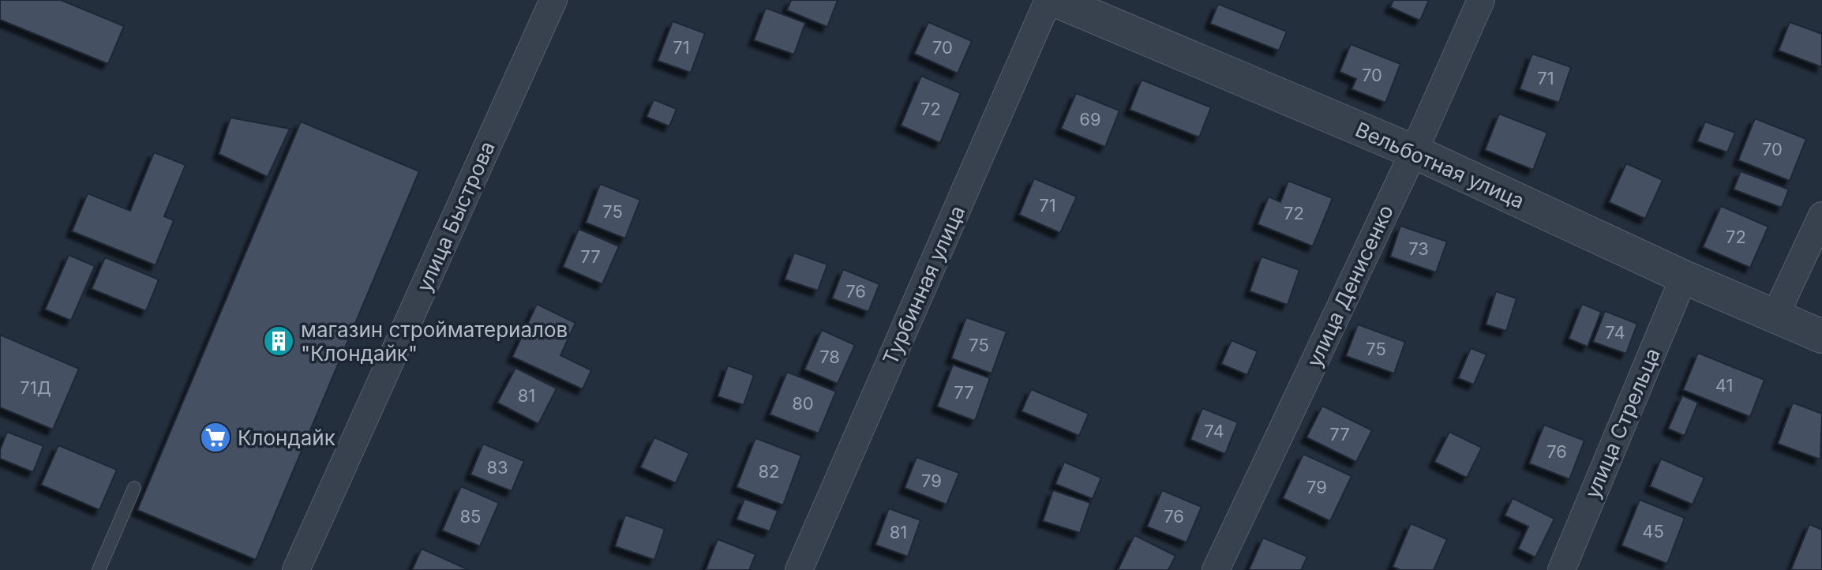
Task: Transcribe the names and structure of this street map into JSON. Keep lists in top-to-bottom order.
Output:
{
  "streets": {
    "street": [
      "Вельботная улица",
      "улица Быстрова",
      "Турбинная улица",
      "улица Денисенко",
      "улица Стрельца"
    ]
  },
  "crossings": [
    ["Вельботная улица", "улица Денисенко"],
    ["Вельботная улица", "улица Стрельца"]
  ],
  "places": {
    "building": ["магазин стройматериалов \"Клондайк\""],
    "supermarket": ["Клондайк"]
  },
  "house_numbers": [
    "71",
    "70",
    "70",
    "71",
    "72",
    "69",
    "70",
    "71",
    "75",
    "72",
    "72",
    "73",
    "77",
    "76",
    "74",
    "75",
    "75",
    "78",
    "41",
    "71Д",
    "77",
    "81",
    "80",
    "74",
    "77",
    "76",
    "83",
    "82",
    "79",
    "79",
    "85",
    "76",
    "45",
    "81"
  ]
}
